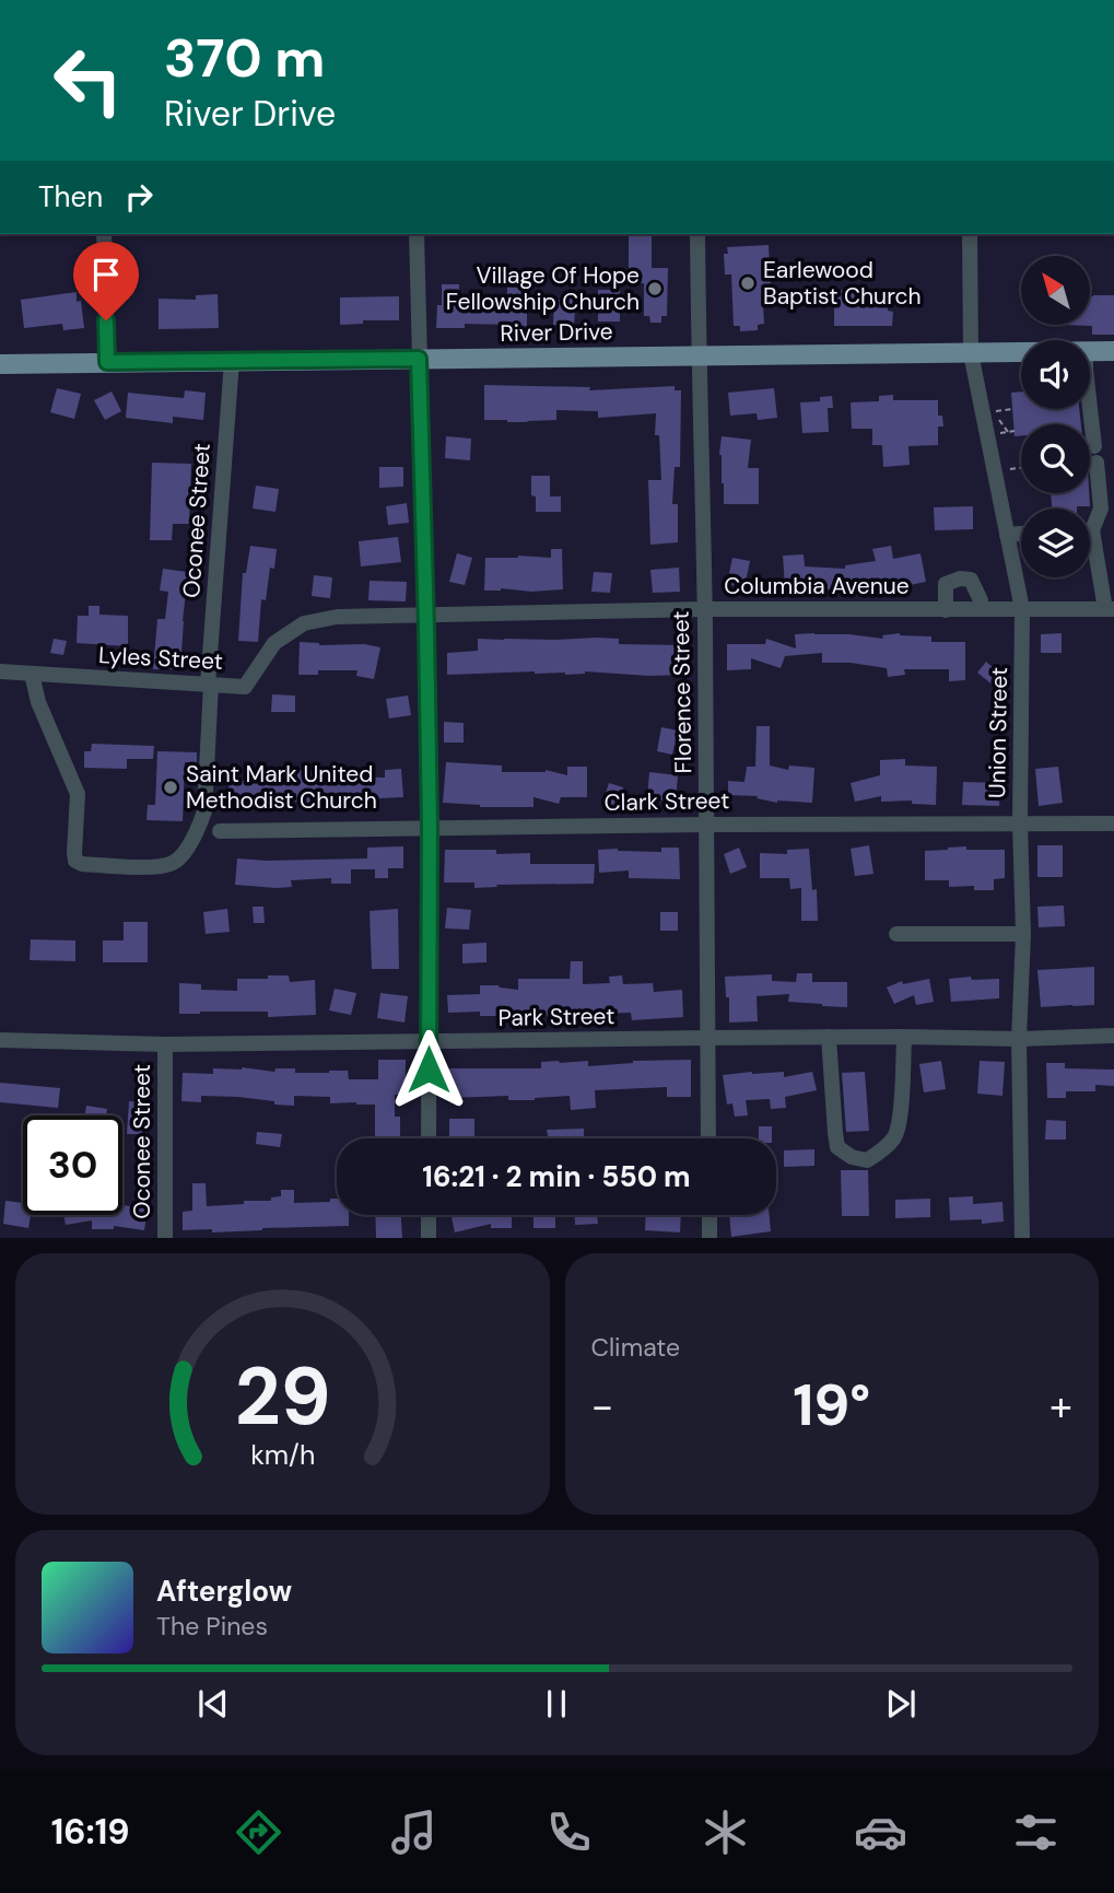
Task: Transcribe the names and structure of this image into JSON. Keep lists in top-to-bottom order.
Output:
{
  "streets": {
    "main road": ["River Drive"],
    "street": [
      "Oconee Street",
      "Columbia Avenue",
      "Lyles Street",
      "Florence Street",
      "Union Street",
      "Clark Street",
      "Park Street"
    ]
  },
  "crossings": [
    ["River Drive", "Oconee Street"],
    ["River Drive", "Florence Street"],
    ["River Drive", "Union Street"],
    ["Oconee Street", "Lyles Street"],
    ["Oconee Street", "Park Street"],
    ["Columbia Avenue", "Lyles Street"],
    ["Columbia Avenue", "Florence Street"],
    ["Columbia Avenue", "Union Street"],
    ["Florence Street", "Clark Street"],
    ["Florence Street", "Park Street"],
    ["Union Street", "Clark Street"],
    ["Union Street", "Park Street"]
  ],
  "places": ["Earlewood Baptist Church", "Village Of Hope Fellowship Church", "Saint Mark United Methodist Church"],
  "north": "top left",
  "page": {
    "turn": ["370 m", "River Drive"],
    "then": "Then",
    "limit": "30",
    "trip": "16:21 · 2 min · 550 m",
    "tile": "Climate",
    "heat": ["−", "19°", "+"],
    "song": ["Afterglow", "The Pines"],
    "tabs": "16:19",
    "gauge": ["29", "km/h"]
  }
}
